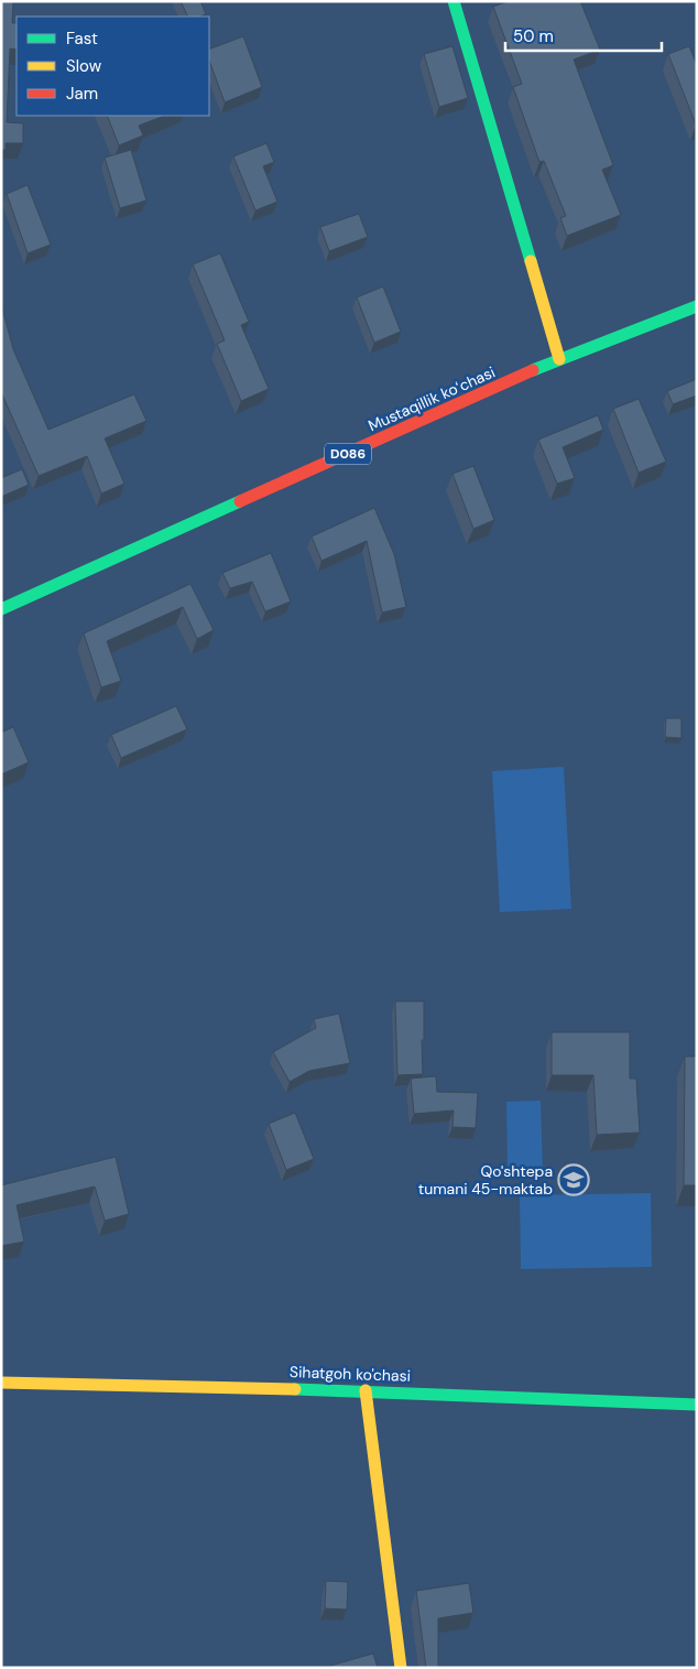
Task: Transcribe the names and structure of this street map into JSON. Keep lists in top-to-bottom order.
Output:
{
  "streets": {
    "street": ["Mustaqillik koʻchasi", "D086", "Sihatgoh ko'chasi"]
  },
  "places": {
    "school or university": ["Qo'shtepa tumani 45-maktab"]
  },
  "legend": ["Fast", "Slow", "Jam"],
  "scale_bar": "50 m"
}
